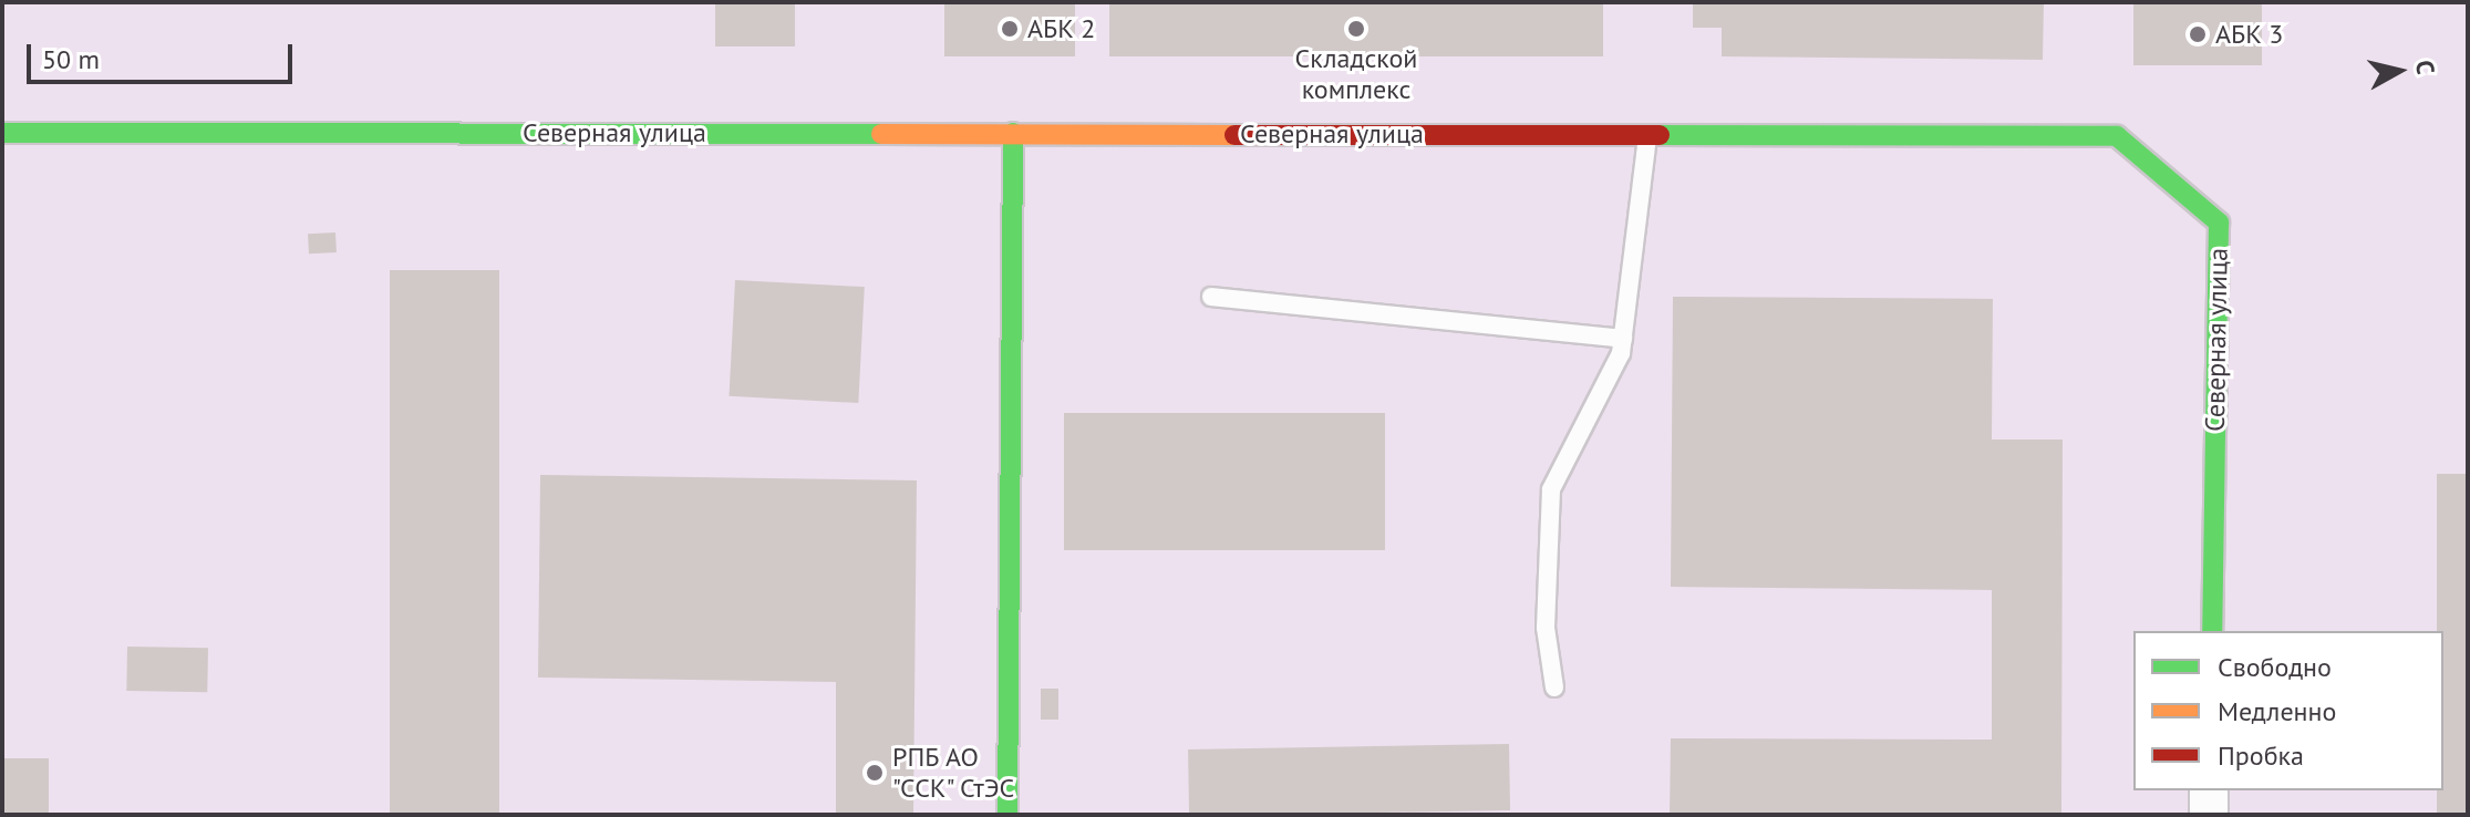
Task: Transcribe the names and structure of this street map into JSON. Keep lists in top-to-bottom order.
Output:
{
  "streets": {
    "street": ["Северная улица"]
  },
  "places": [
    "АБК 2",
    "Складской комплекс",
    "АБК 3",
    "РПБ АО \"ССК\" СтЭС"
  ],
  "legend": ["Свободно", "Медленно", "Пробка"],
  "scale_bar": "50 m",
  "north": "right"
}
